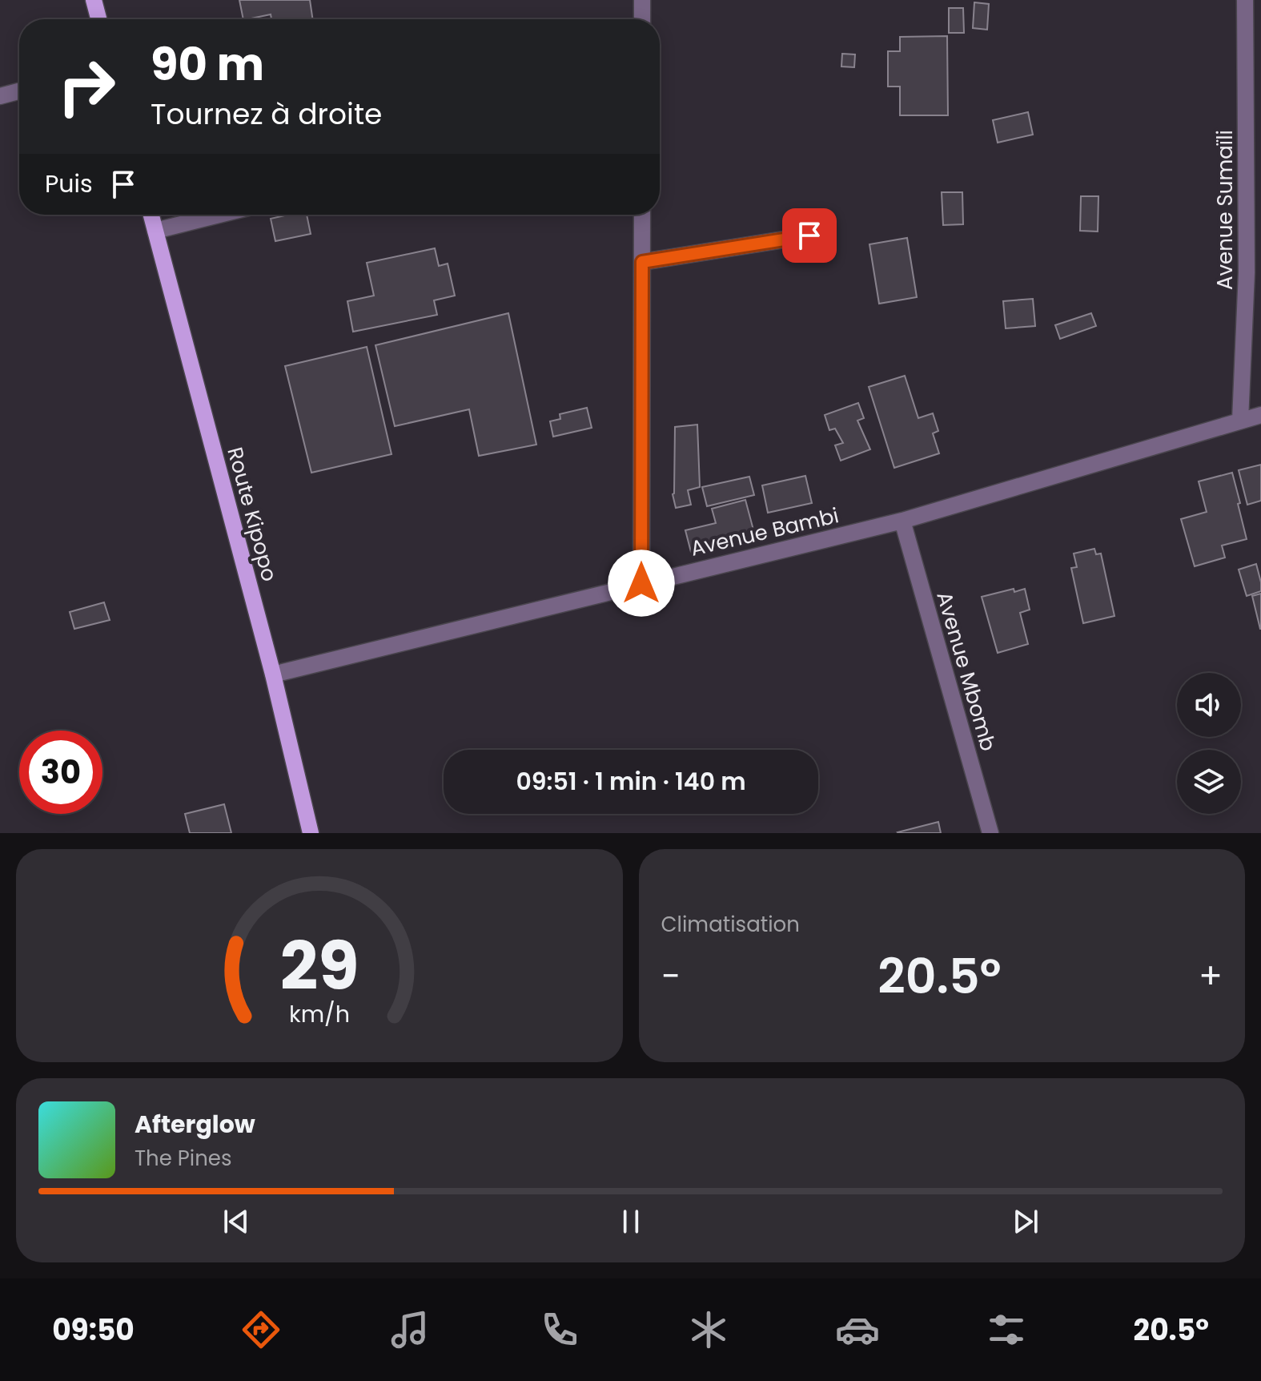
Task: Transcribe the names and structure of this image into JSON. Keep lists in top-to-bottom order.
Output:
{
  "streets": {
    "main road": ["Route Kipopo"],
    "street": ["Avenue Sumaïli", "Avenue Bambi", "Avenue Mbomb"]
  },
  "crossings": [
    ["Avenue Sumaïli", "Avenue Bambi"],
    ["Route Kipopo", "Avenue Bambi"],
    ["Avenue Bambi", "Avenue Mbomb"]
  ],
  "page": {
    "turn": ["90 m", "Tournez à droite"],
    "then": "Puis",
    "limit": "30",
    "trip": "09:51 · 1 min · 140 m",
    "tile": "Climatisation",
    "heat": ["−", "20.5°", "+"],
    "song": ["Afterglow", "The Pines"],
    "tabs": ["09:50", "20.5°"],
    "gauge": ["29", "km/h"]
  }
}
